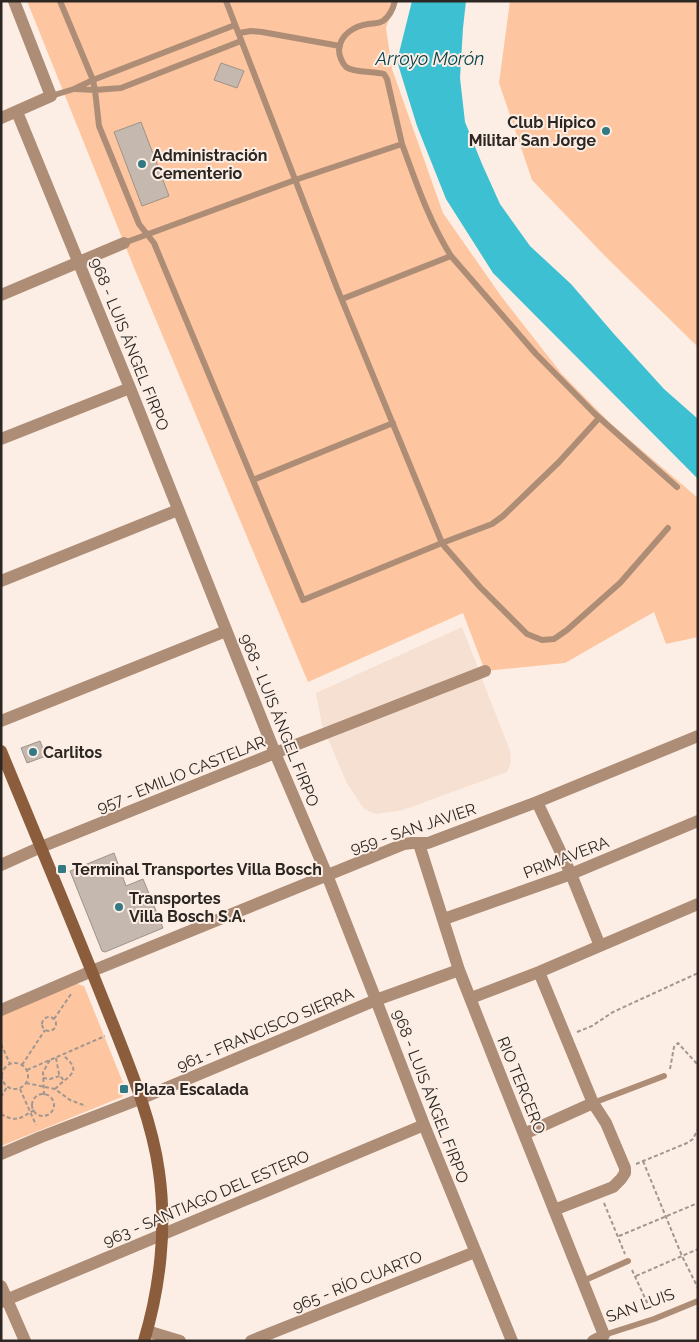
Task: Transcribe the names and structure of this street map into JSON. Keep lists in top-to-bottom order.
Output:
{
  "streets": {
    "street": [
      "968 - LUIS ÁNGEL FIRPO",
      "957 - EMILIO CASTELAR",
      "959 - SAN JAVIER",
      "PRIMAVERA",
      "961 - FRANCISCO SIERRA",
      "RIO TERCERO",
      "963 - SANTIAGO DEL ESTERO",
      "965 - RÍO CUARTO"
    ],
    "lane": ["SAN LUIS"]
  },
  "crossings": [
    ["968 - LUIS ÁNGEL FIRPO", "957 - EMILIO CASTELAR"],
    ["968 - LUIS ÁNGEL FIRPO", "959 - SAN JAVIER"],
    ["968 - LUIS ÁNGEL FIRPO", "961 - FRANCISCO SIERRA"],
    ["968 - LUIS ÁNGEL FIRPO", "963 - SANTIAGO DEL ESTERO"],
    ["968 - LUIS ÁNGEL FIRPO", "965 - RÍO CUARTO"],
    ["959 - SAN JAVIER", "RIO TERCERO"],
    ["PRIMAVERA", "RIO TERCERO"],
    ["961 - FRANCISCO SIERRA", "RIO TERCERO"],
    ["RIO TERCERO", "SAN LUIS"]
  ],
  "water": ["Arroyo Morón"],
  "places": {
    "other": [
      "Club Hípico Militar San Jorge",
      "Administración Cementerio",
      "Carlitos",
      "Transportes Villa Bosch S.A."
    ],
    "transit": ["Terminal Transportes Villa Bosch", "Plaza Escalada"]
  }
}
